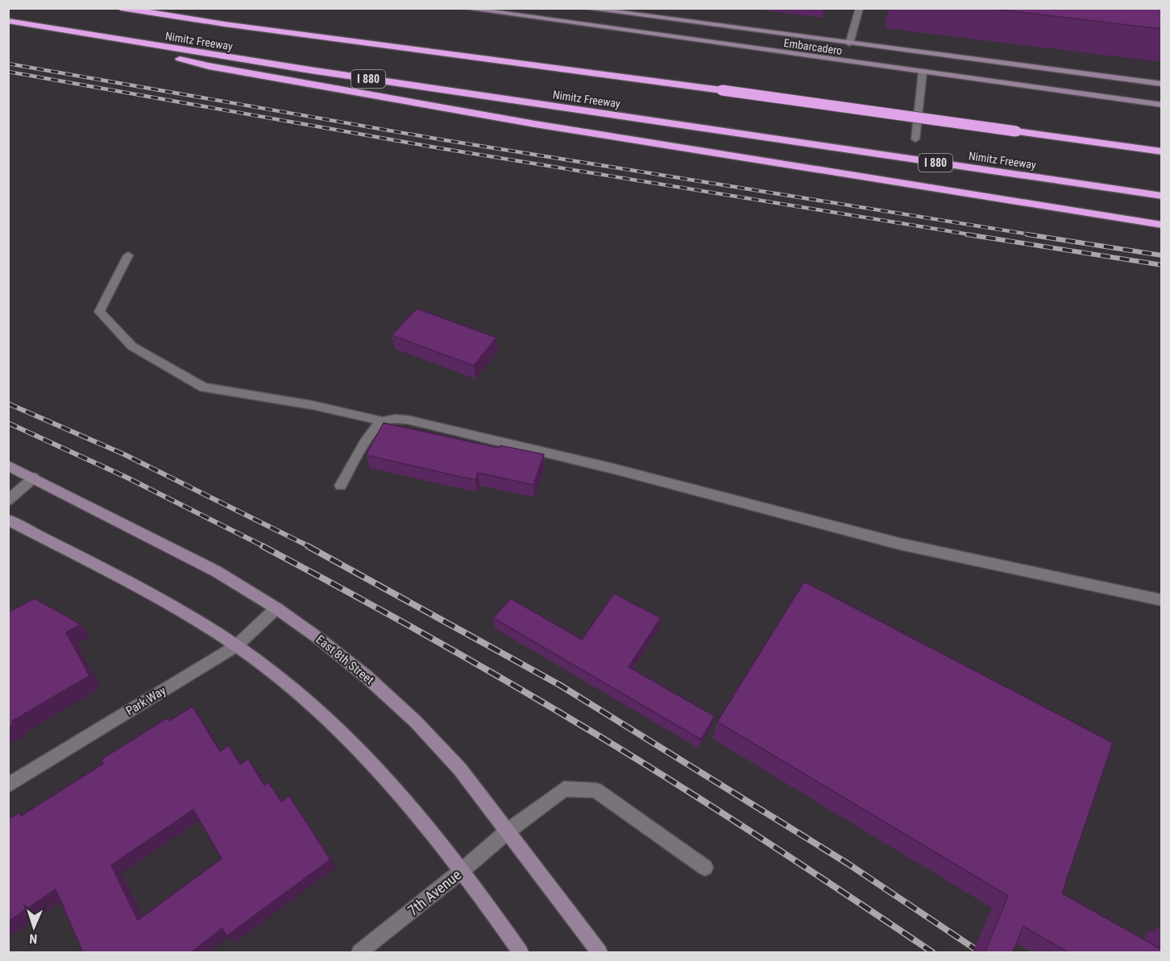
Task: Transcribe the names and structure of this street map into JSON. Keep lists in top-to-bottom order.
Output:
{
  "streets": {
    "highway": ["Nimitz Freeway", "I 880"],
    "main road": ["Embarcadero", "East 8th Street"],
    "street": ["Park Way", "7th Avenue"]
  },
  "crossings": [
    ["East 8th Street", "Park Way"],
    ["East 8th Street", "7th Avenue"]
  ],
  "north": "bottom"
}
